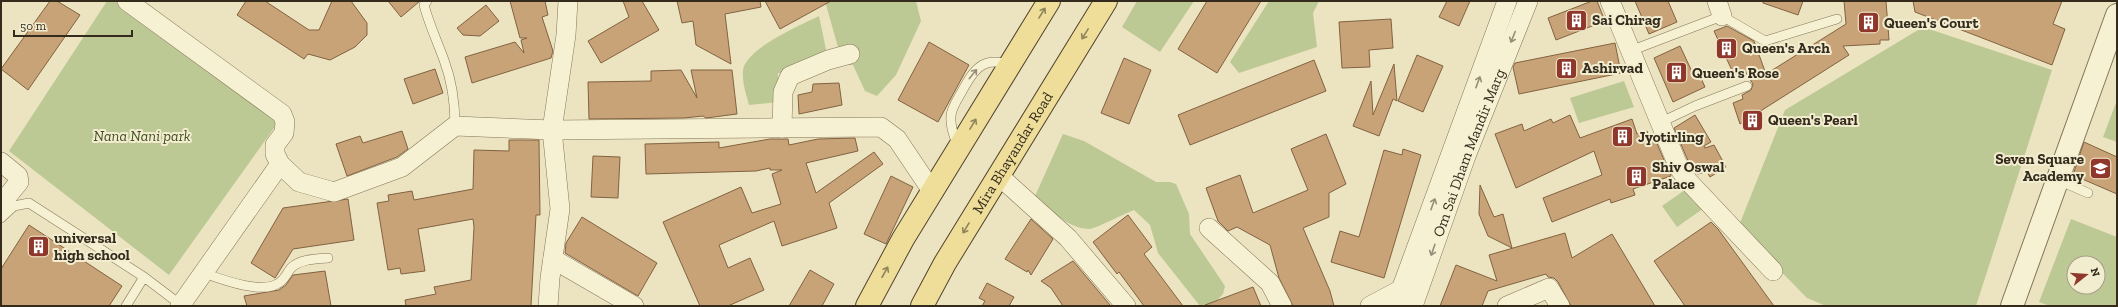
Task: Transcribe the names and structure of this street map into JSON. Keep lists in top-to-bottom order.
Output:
{
  "streets": {
    "main road": ["Mira Bhayandar Road"],
    "street": ["Om Sai Dham Mandir Marg"]
  },
  "parks": ["Nana Nani park"],
  "places": {
    "building": [
      "Sai Chirag",
      "Queen's Court",
      "Queen's Arch",
      "Ashirvad",
      "Queen's Rose",
      "Queen's Pearl",
      "Jyotirling",
      "Shiv Oswal Palace",
      "universal high school"
    ],
    "school or university": ["Seven Square Academy"]
  },
  "scale_bar": "50 m",
  "north": "right"
}
